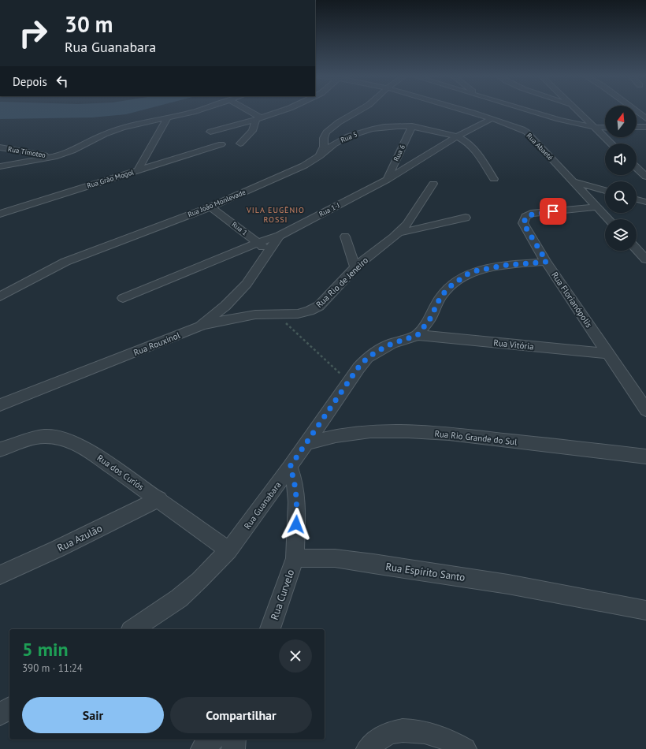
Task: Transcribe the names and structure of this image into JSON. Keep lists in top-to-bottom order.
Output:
{
  "streets": {
    "street": [
      "Rua 5",
      "Rua Abaeté",
      "Rua Timoteo",
      "Rua 6",
      "Rua Grão Mogol",
      "Rua João Monlevade",
      "Rua 1-J",
      "Rua 1",
      "Rua Rio de Jeneiro",
      "Rua Florianópolis",
      "Rua Rouxinol",
      "Rua Vitória",
      "Rua Rio Grande do Sul",
      "Rua dos Curiós",
      "Rua Guanabara",
      "Rua Azulão",
      "Rua Espírito Santo",
      "Rua Curvelo"
    ]
  },
  "crossings": [
    ["Rua 5", "Rua 6"],
    ["Rua 5", "Rua João Monlevade"],
    ["Rua 5", "Rua 1-J"],
    ["Rua Abaeté", "Rua 1-J"],
    ["Rua Abaeté", "Rua Florianópolis"],
    ["Rua 6", "Rua 1-J"],
    ["Rua João Monlevade", "Rua 1"],
    ["Rua 1-J", "Rua 1"],
    ["Rua 1-J", "Rua Rouxinol"],
    ["Rua 1", "Rua Rouxinol"],
    ["Rua Rio de Jeneiro", "Rua Rouxinol"],
    ["Rua Florianópolis", "Rua Vitória"],
    ["Rua Vitória", "Rua Guanabara"],
    ["Rua Rio Grande do Sul", "Rua Guanabara"],
    ["Rua dos Curiós", "Rua Guanabara"],
    ["Rua dos Curiós", "Rua Azulão"],
    ["Rua Espírito Santo", "Rua Curvelo"]
  ],
  "districts": ["VILA EUGÊNIO ROSSI"],
  "north": "top",
  "page": {
    "turn": ["30 m", "Rua Guanabara"],
    "then": "Depois",
    "heading": ["5 min", "390 m · 11:24"],
    "buttons": ["Sair", "Compartilhar"]
  }
}
